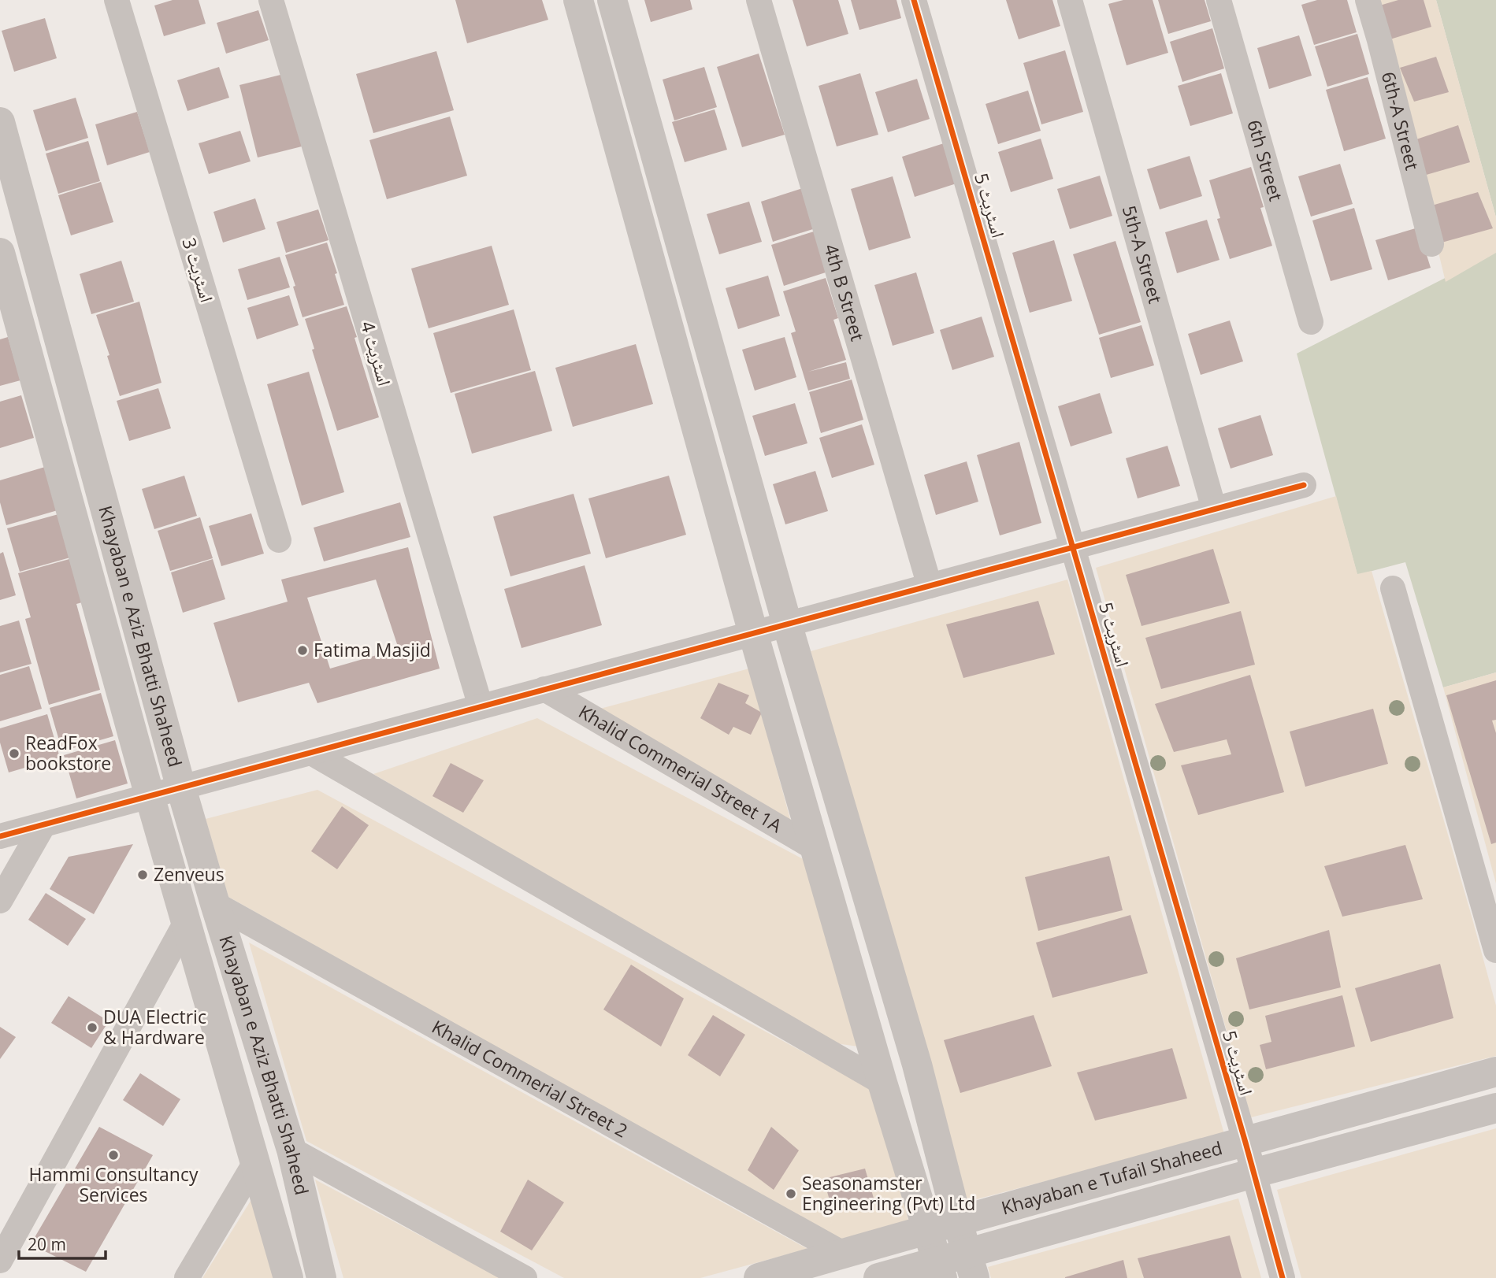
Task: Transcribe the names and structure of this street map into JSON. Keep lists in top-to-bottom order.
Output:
{
  "streets": {
    "street": [
      "6th-A Street",
      "6th Street",
      "اسٹریٹ 5",
      "5th-A Street",
      "اسٹریٹ 3",
      "4th B Street",
      "اسٹریٹ 4",
      "Khayaban e Aziz Bhatti Shaheed",
      "Khalid Commerial Street 1A",
      "Khalid Commerial Street 2",
      "Khayaban e Tufail Shaheed"
    ]
  },
  "crossings": [
    ["اسٹریٹ 5", "Khayaban e Tufail Shaheed"],
    ["Khayaban e Aziz Bhatti Shaheed", "Khalid Commerial Street 2"],
    ["Khalid Commerial Street 2", "Khayaban e Tufail Shaheed"]
  ],
  "places": [
    "Fatima Masjid",
    "ReadFox bookstore",
    "Zenveus",
    "DUA Electric & Hardware",
    "Hammi Consultancy Services",
    "Seasonamster Engineering (Pvt) Ltd"
  ],
  "scale_bar": "20 m"
}
